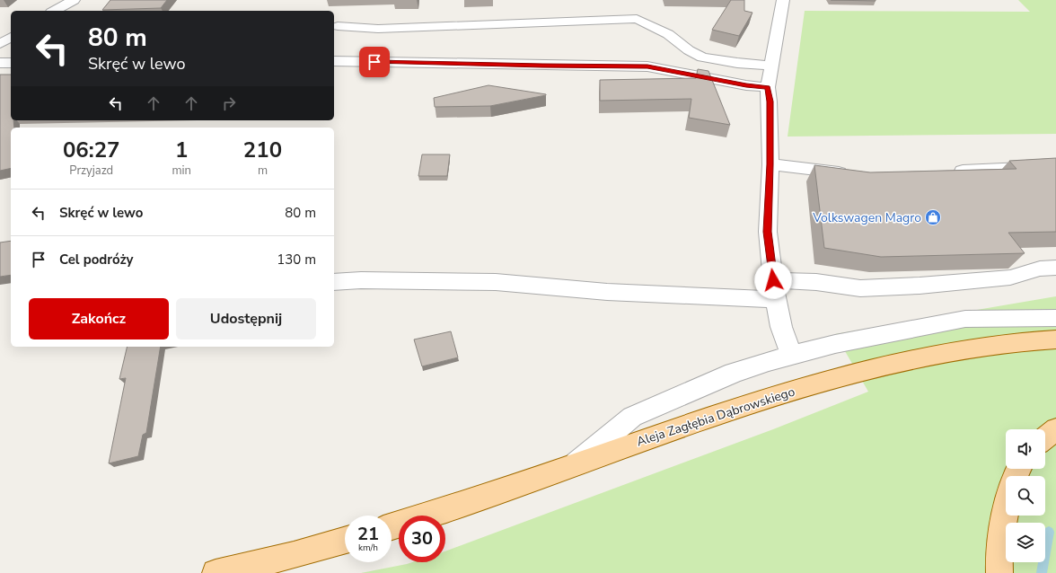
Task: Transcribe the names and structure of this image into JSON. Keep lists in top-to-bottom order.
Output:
{
  "streets": {
    "main road": ["Aleja Zagłębia Dąbrowskiego"]
  },
  "places": {
    "shop": ["Volkswagen Magro"]
  },
  "page": {
    "turn": ["80 m", "Skręć w lewo"],
    "eta": [
      "06:27",
      "Przyjazd",
      "1",
      "min",
      "210",
      "m"
    ],
    "list": [
      {
        "name": "Skręć w lewo",
        "value": "80 m"
      },
      {
        "name": "Cel podróży",
        "value": "130 m"
      }
    ],
    "buttons": ["Zakończ", "Udostępnij"],
    "speed": "21 km/h",
    "limit": "30"
  }
}
